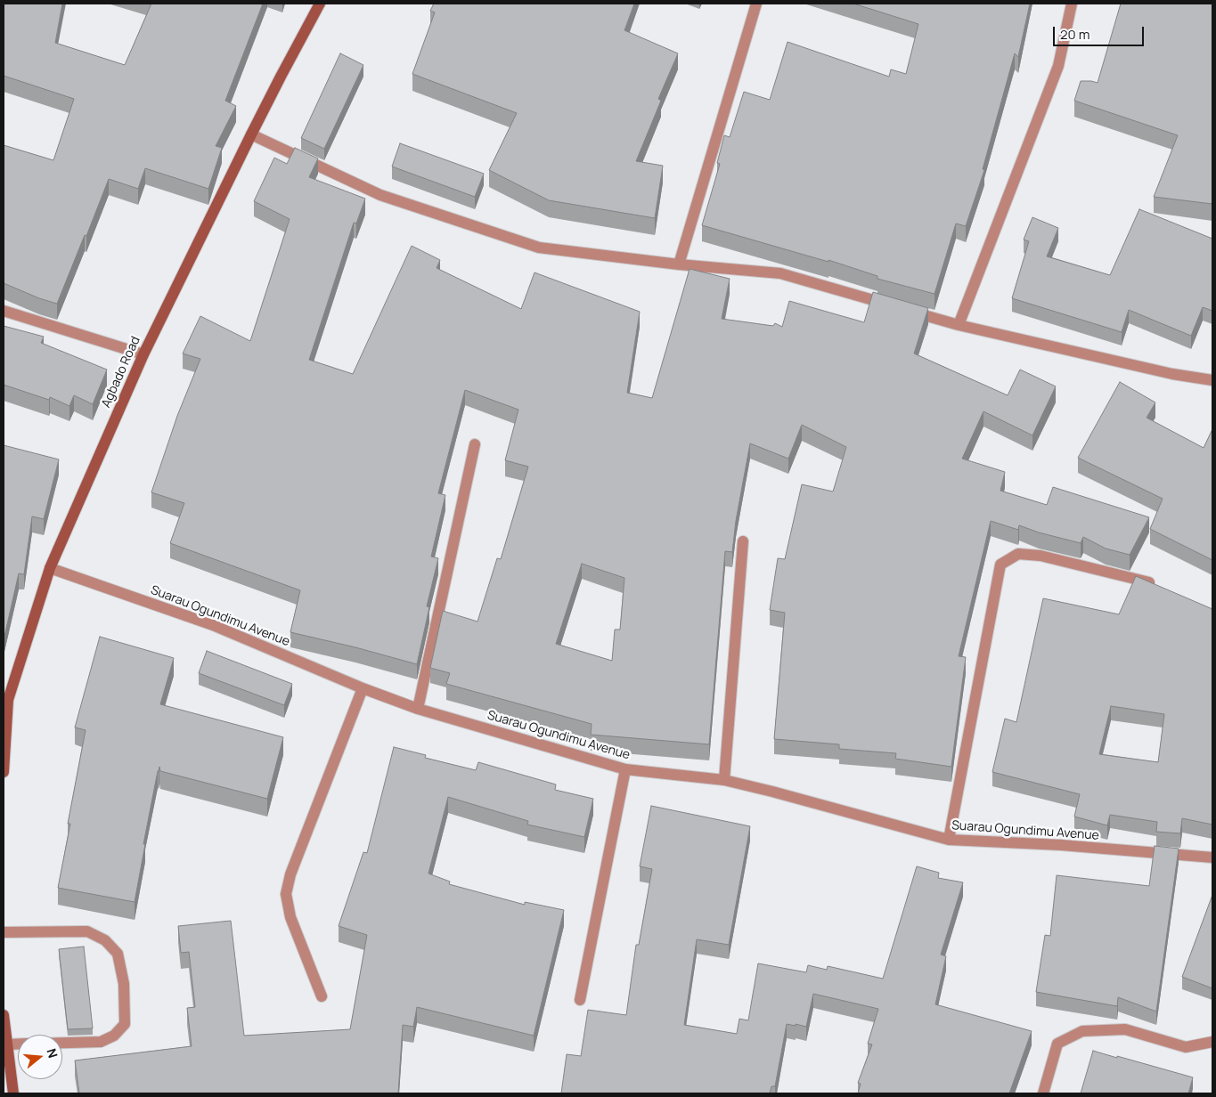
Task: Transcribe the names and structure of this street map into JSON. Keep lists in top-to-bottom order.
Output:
{
  "streets": {
    "main road": ["Agbado Road"],
    "street": ["Suarau Ogundimu Avenue"]
  },
  "crossings": [
    ["Agbado Road", "Suarau Ogundimu Avenue"]
  ],
  "scale_bar": "20 m",
  "north": "right"
}
